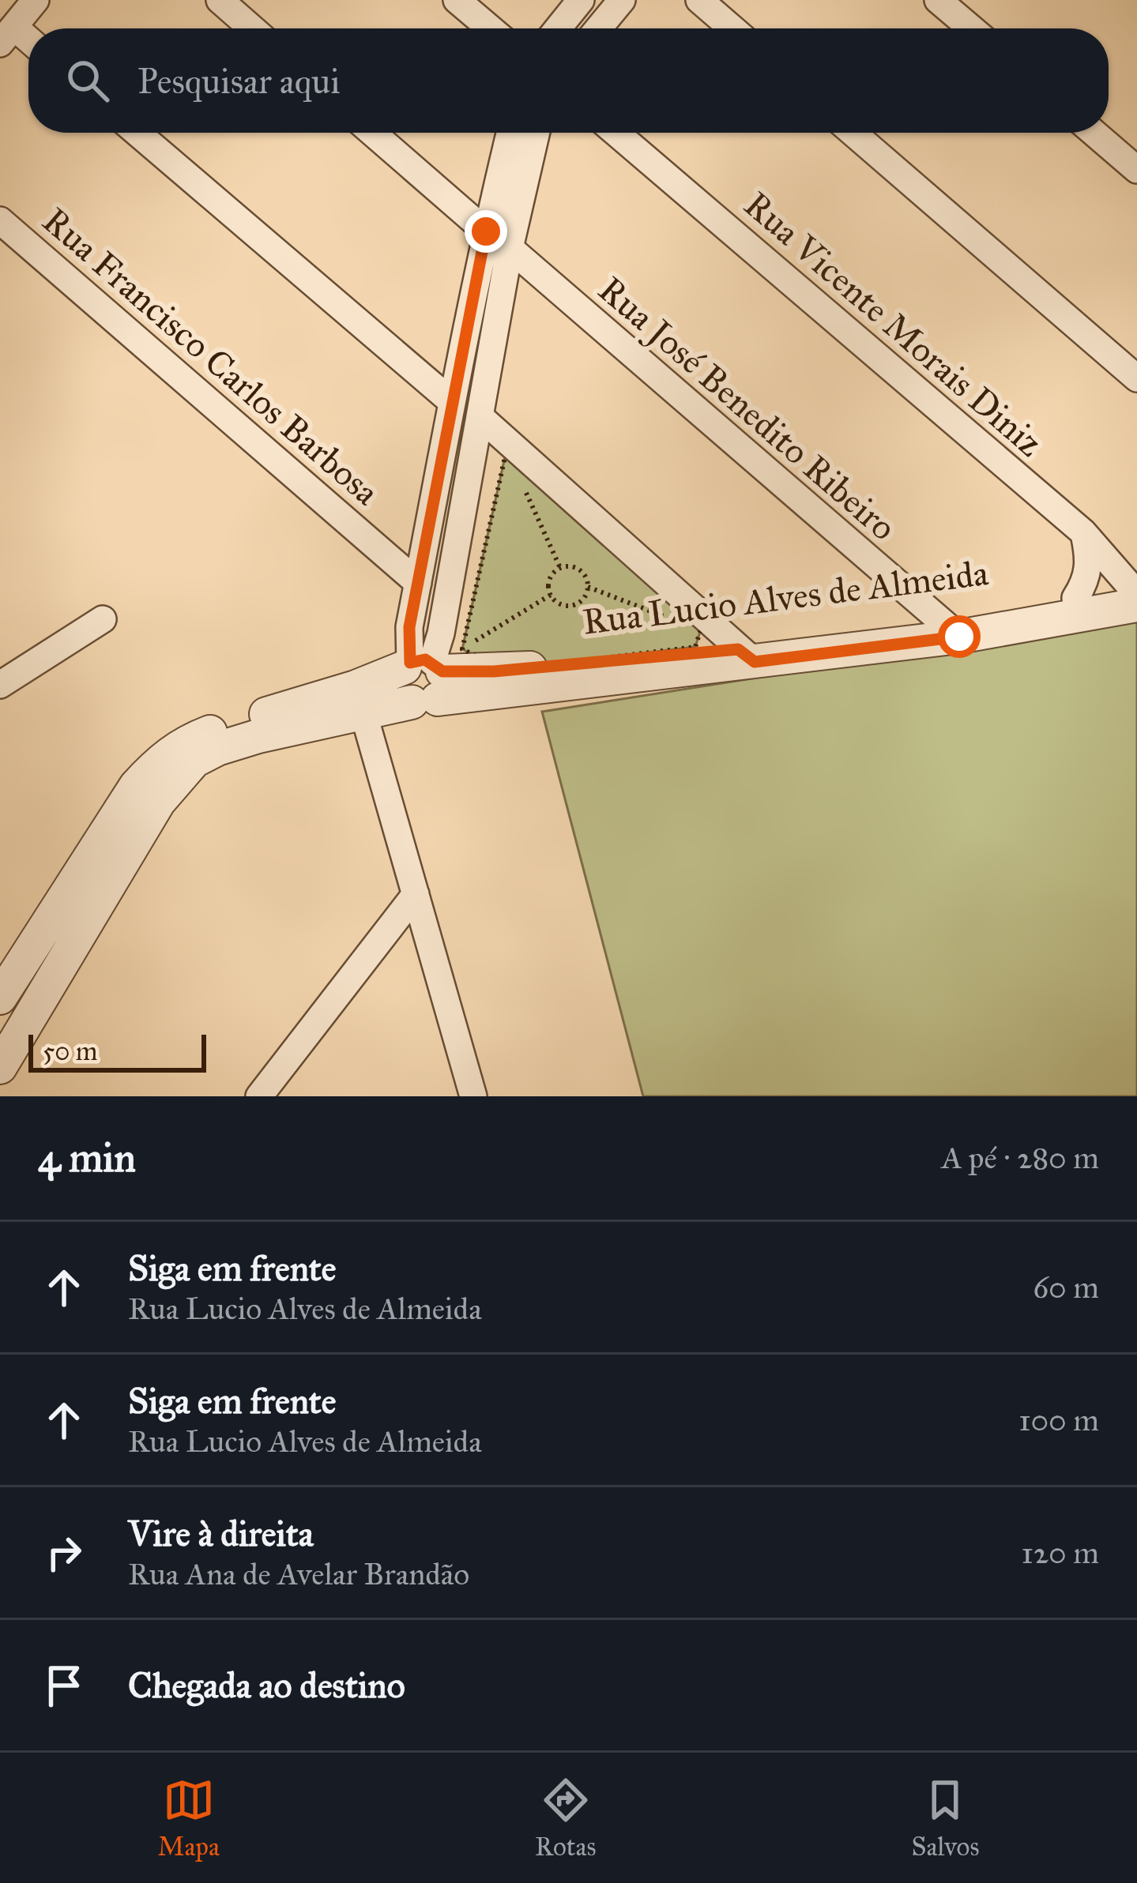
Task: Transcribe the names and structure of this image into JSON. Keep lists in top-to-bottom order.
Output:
{
  "streets": {
    "street": [
      "Rua Vicente Morais Diniz",
      "Rua Francisco Carlos Barbosa",
      "Rua José Benedito Ribeiro",
      "Rua Lucio Alves de Almeida"
    ]
  },
  "crossings": [
    ["Rua Vicente Morais Diniz", "Rua Lucio Alves de Almeida"],
    ["Rua José Benedito Ribeiro", "Rua Lucio Alves de Almeida"]
  ],
  "scale_bar": "50 m",
  "page": {
    "search": "Pesquisar aqui",
    "scale": "50 m",
    "heading": ["4 min", "A pé · 280 m"],
    "list": [
      ["Siga em frente", "Rua Lucio Alves de Almeida", "60 m"],
      ["Siga em frente", "Rua Lucio Alves de Almeida", "100 m"],
      ["Vire à direita", "Rua Ana de Avelar Brandão", "120 m"],
      "Chegada ao destino"
    ],
    "nav": ["Mapa", "Rotas", "Salvos"]
  }
}
